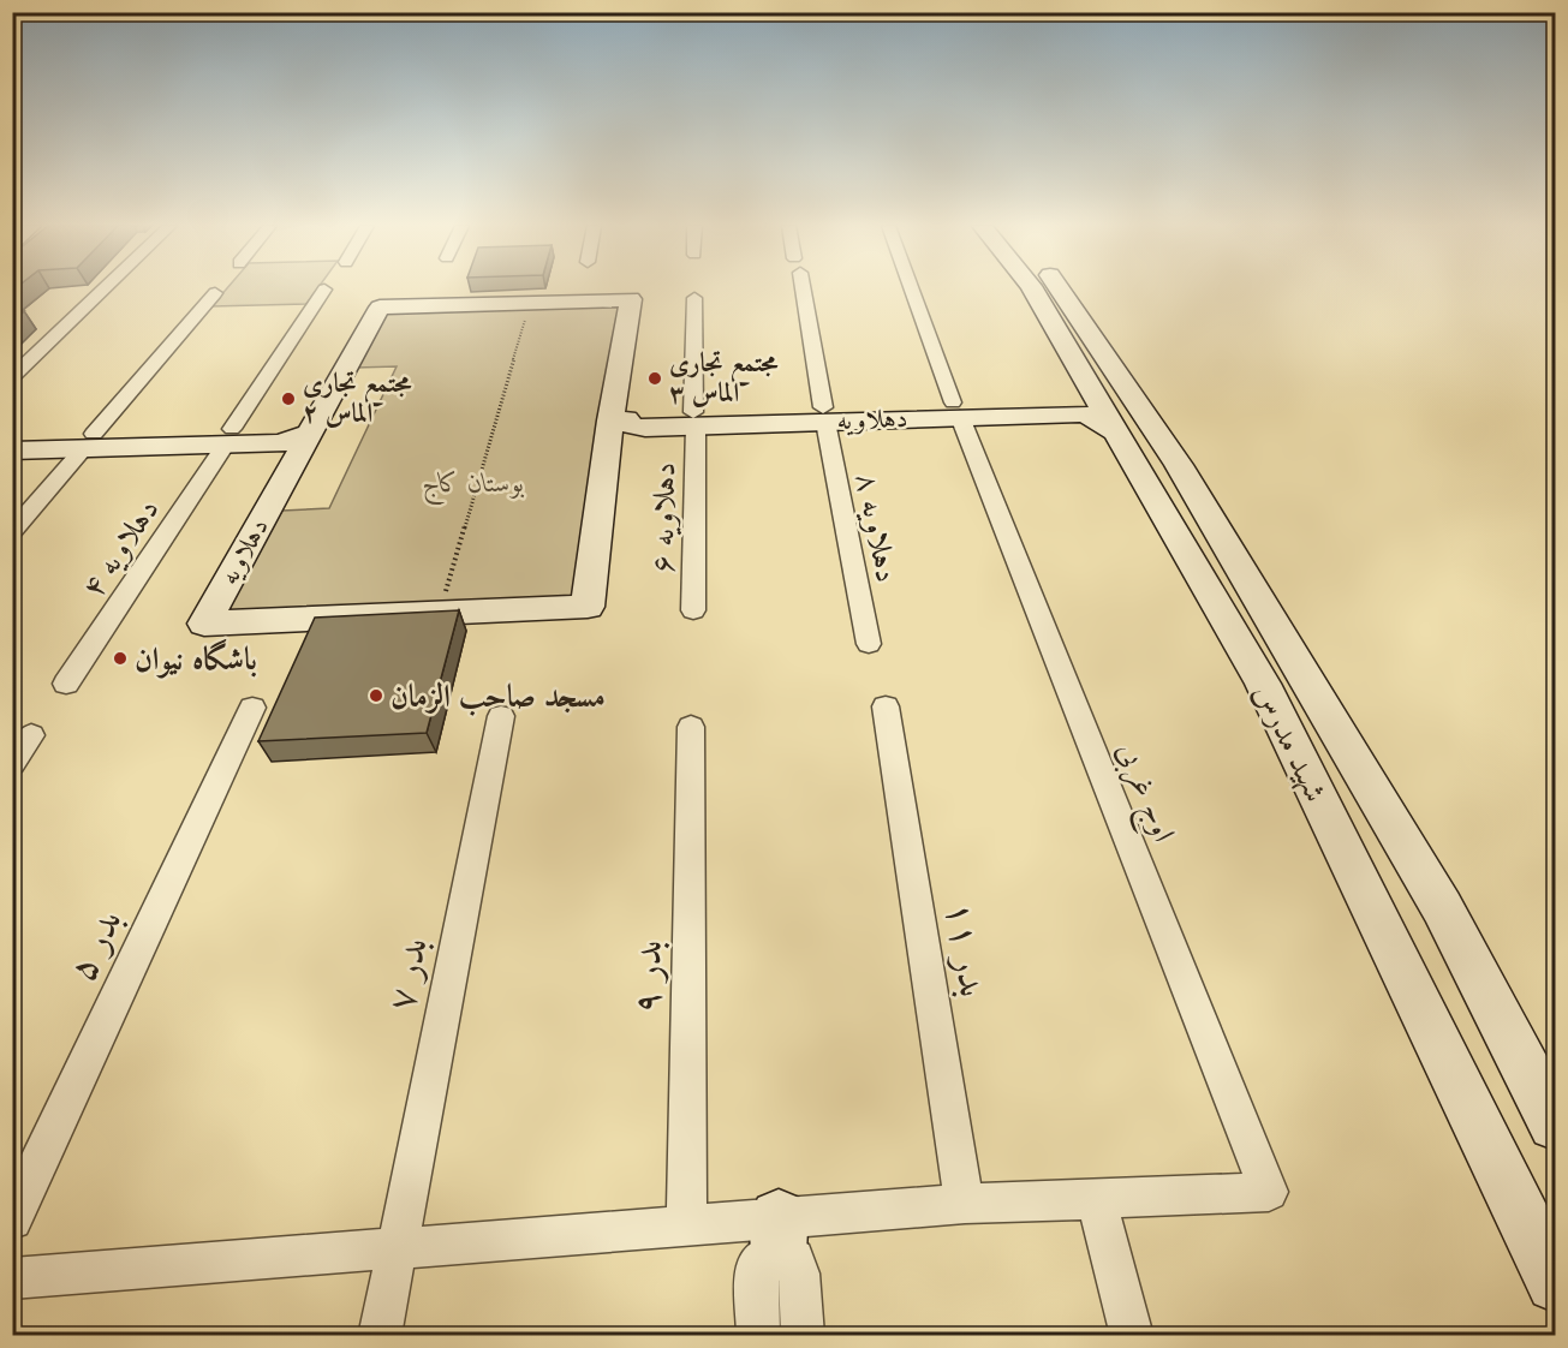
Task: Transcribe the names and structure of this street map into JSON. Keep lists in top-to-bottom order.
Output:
{
  "streets": {
    "street": [
      "دهلاویه",
      "دهلاویه ۶",
      "دهلاویه ۸",
      "دهلاویه ۴",
      "شهید مدرس",
      "اوج غربی",
      "بدر ۵",
      "بدر ۱۱",
      "بدر ۷",
      "بدر ۹"
    ]
  },
  "crossings": [
    ["دهلاویه", "دهلاویه ۶"],
    ["دهلاویه", "دهلاویه ۸"],
    ["دهلاویه", "شهید مدرس"],
    ["دهلاویه", "اوج غربی"]
  ],
  "parks": ["بوستان کاج"],
  "places": [
    "مجتمع تجاری الماس ۳",
    "مجتمع تجاری الماس ۲",
    "باشگاه نیوان",
    "مسجد صاحب الزمان"
  ]
}
